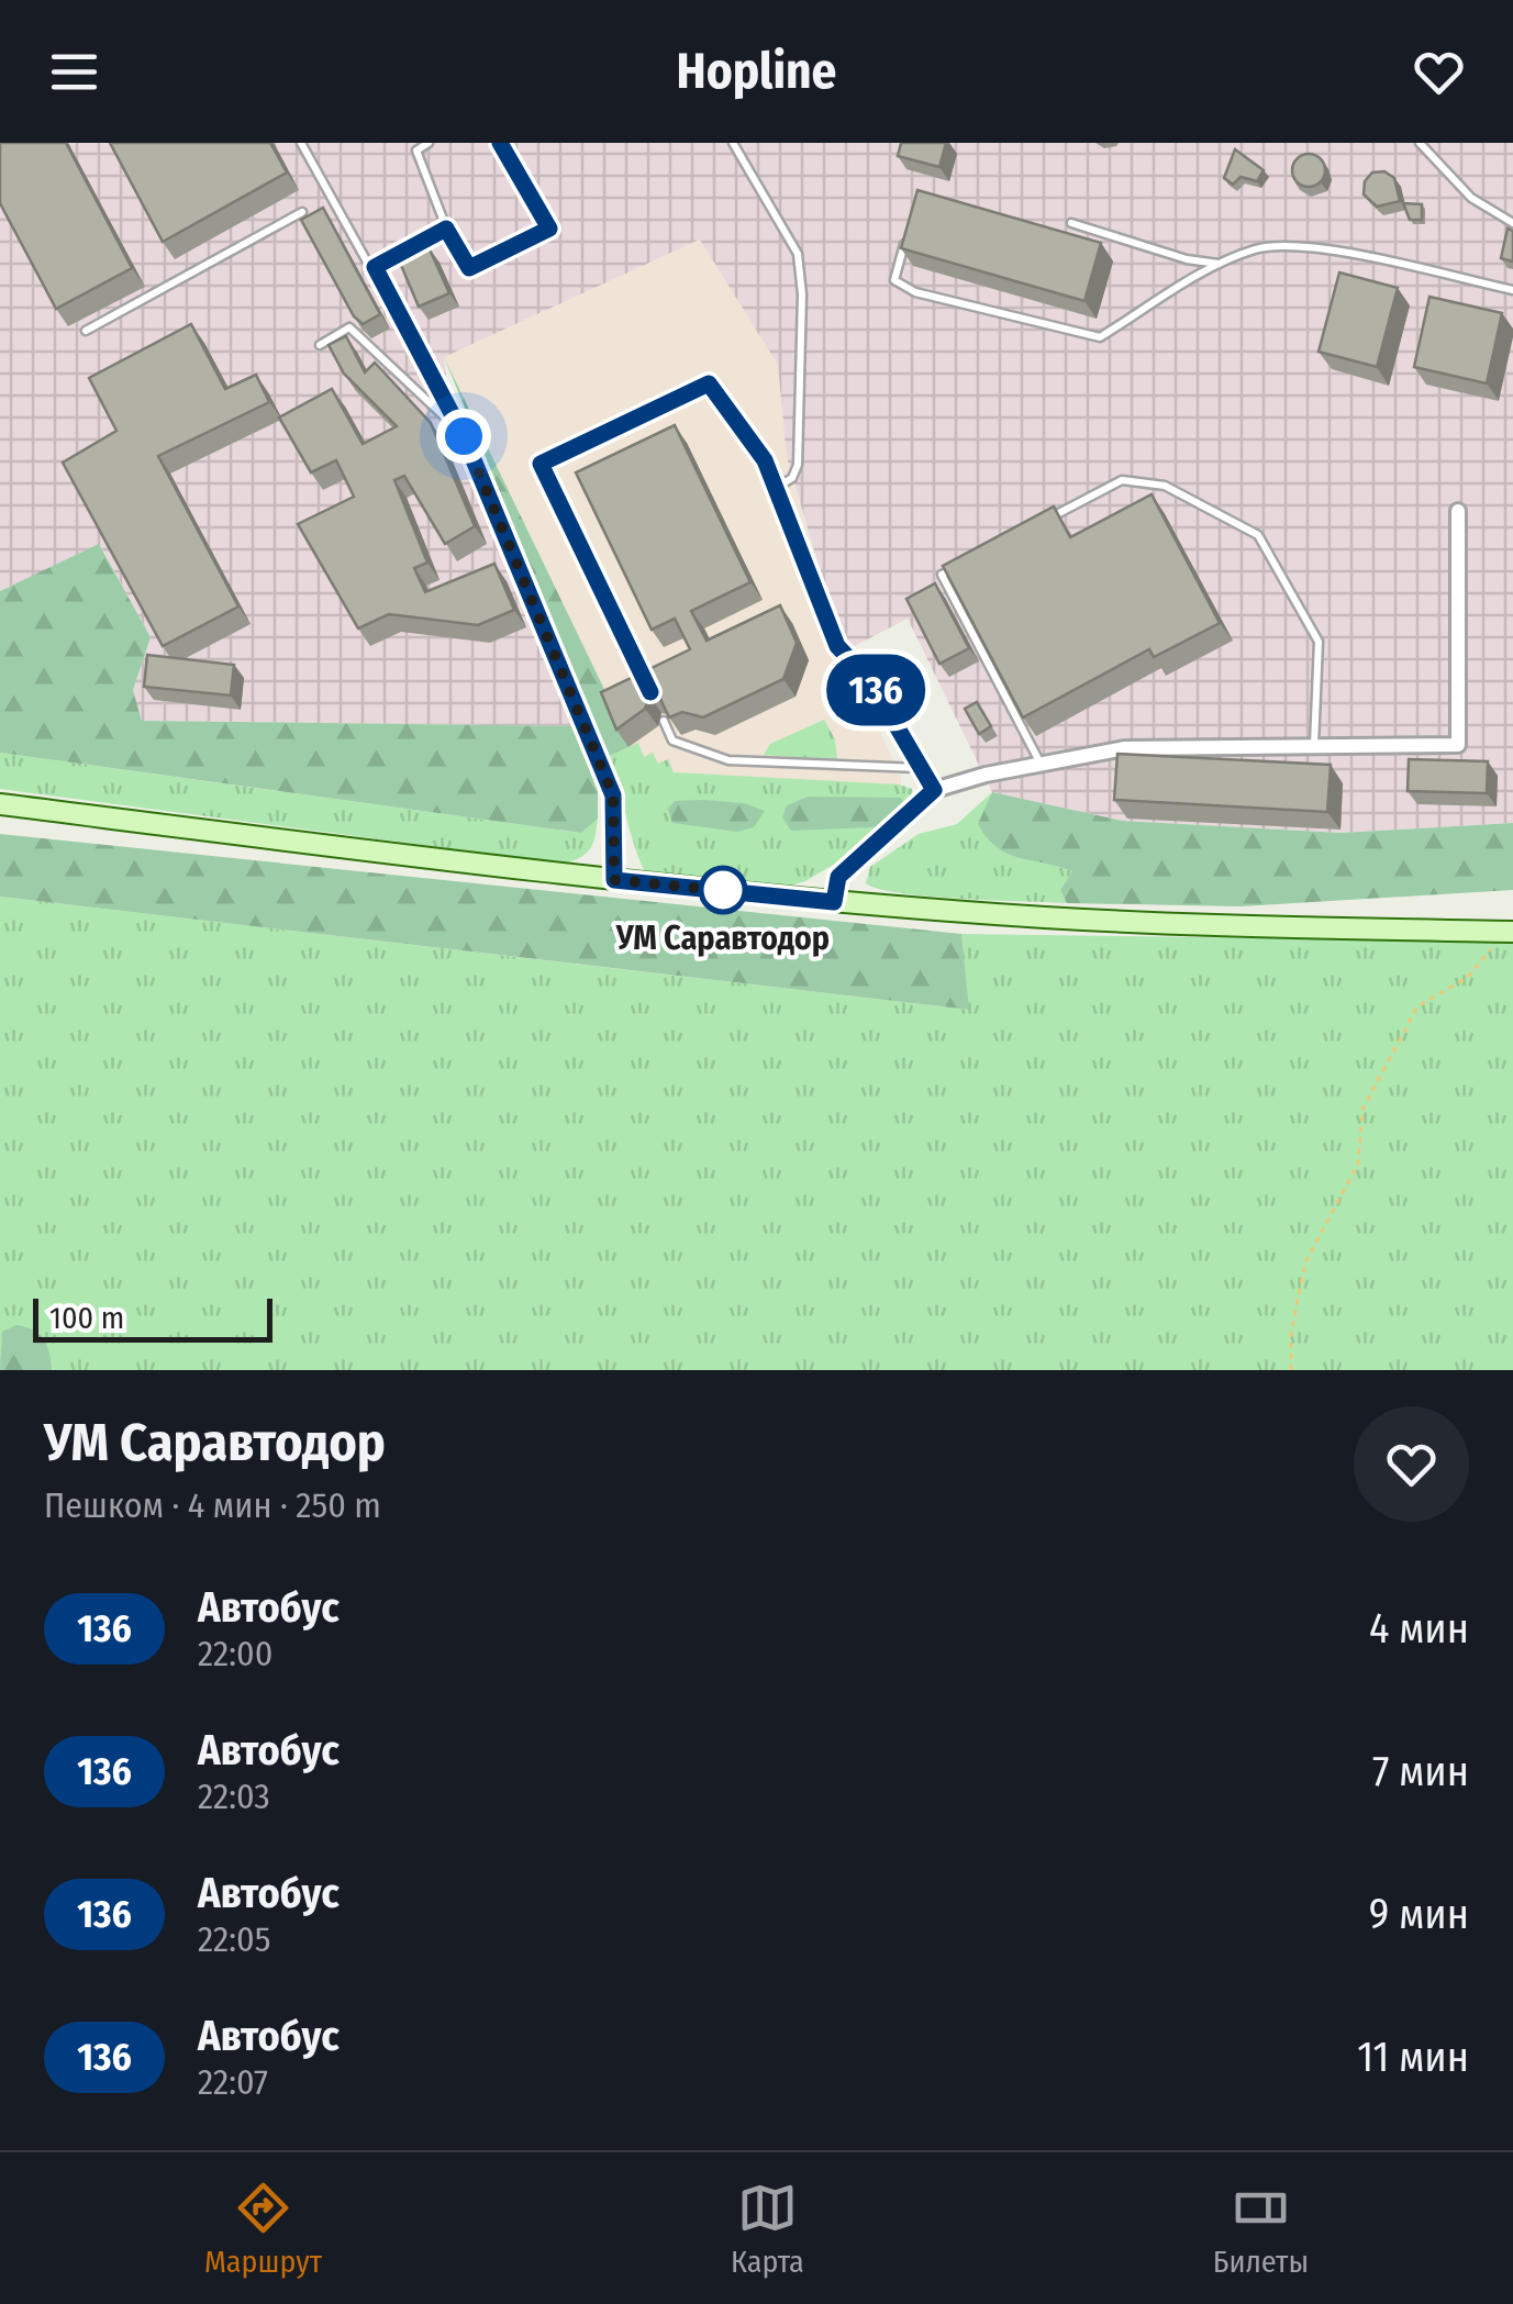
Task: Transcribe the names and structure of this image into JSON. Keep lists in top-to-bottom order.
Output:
{
  "places": ["УМ Саравтодор"],
  "lines": ["bus line 136"],
  "scale_bar": "100 m",
  "page": {
    "header": "Hopline",
    "on_map": "136",
    "scale": "100 m",
    "heading": ["УМ Саравтодор", "Пешком · 4 мин · 250 m"],
    "list": [
      {
        "mark": "136",
        "name": "Автобус",
        "note": "22:00",
        "value": "4 мин"
      },
      {
        "mark": "136",
        "name": "Автобус",
        "note": "22:03",
        "value": "7 мин"
      },
      {
        "mark": "136",
        "name": "Автобус",
        "note": "22:05",
        "value": "9 мин"
      },
      {
        "mark": "136",
        "name": "Автобус",
        "note": "22:07",
        "value": "11 мин"
      }
    ],
    "tabs": ["Маршрут", "Карта", "Билеты"]
  }
}
